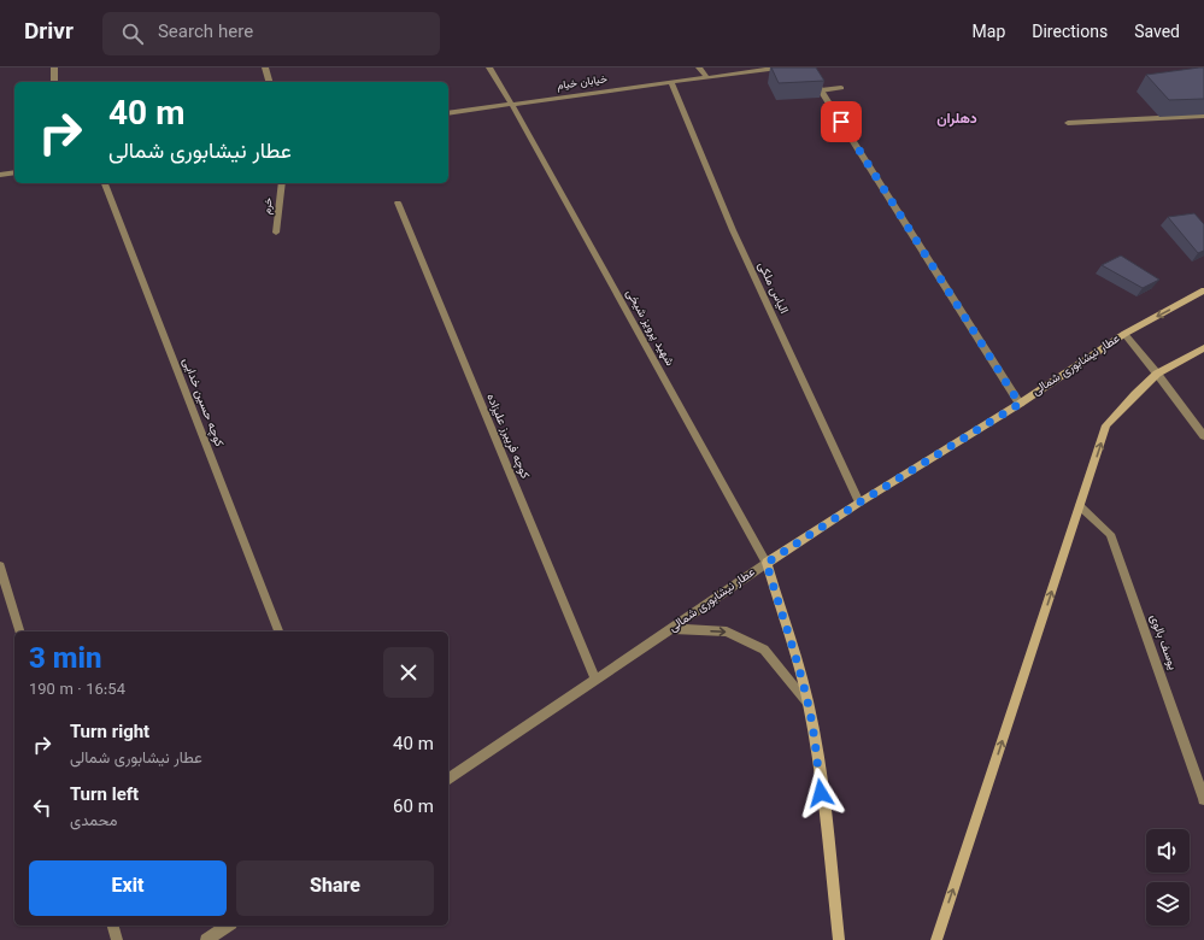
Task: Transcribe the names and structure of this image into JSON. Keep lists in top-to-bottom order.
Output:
{
  "streets": {
    "main road": ["عطار نیشابوری شمالی"],
    "street": [
      "خیابان خیام",
      "خرم",
      "الیاس ملکی",
      "شهید پرویز شیخی",
      "کوچه حسین خدایی",
      "کوچه فریبرز علیزاده",
      "یوسف بالوی"
    ]
  },
  "crossings": [
    ["خیابان خیام", "الیاس ملکی"],
    ["خیابان خیام", "شهید پرویز شیخی"],
    ["الیاس ملکی", "عطار نیشابوری شمالی"],
    ["شهید پرویز شیخی", "عطار نیشابوری شمالی"],
    ["عطار نیشابوری شمالی", "کوچه فریبرز علیزاده"]
  ],
  "districts": ["دهلران"],
  "page": {
    "header": "Drivr",
    "search": "Search here",
    "nav": ["Map", "Directions", "Saved"],
    "turn": ["40 m", "عطار نیشابوری شمالی"],
    "heading": ["3 min", "190 m · 16:54"],
    "list": [
      {
        "name": "Turn right",
        "note": "عطار نیشابوری شمالی",
        "value": "40 m"
      },
      {
        "name": "Turn left",
        "note": "محمدی",
        "value": "60 m"
      }
    ],
    "buttons": ["Exit", "Share"]
  }
}
